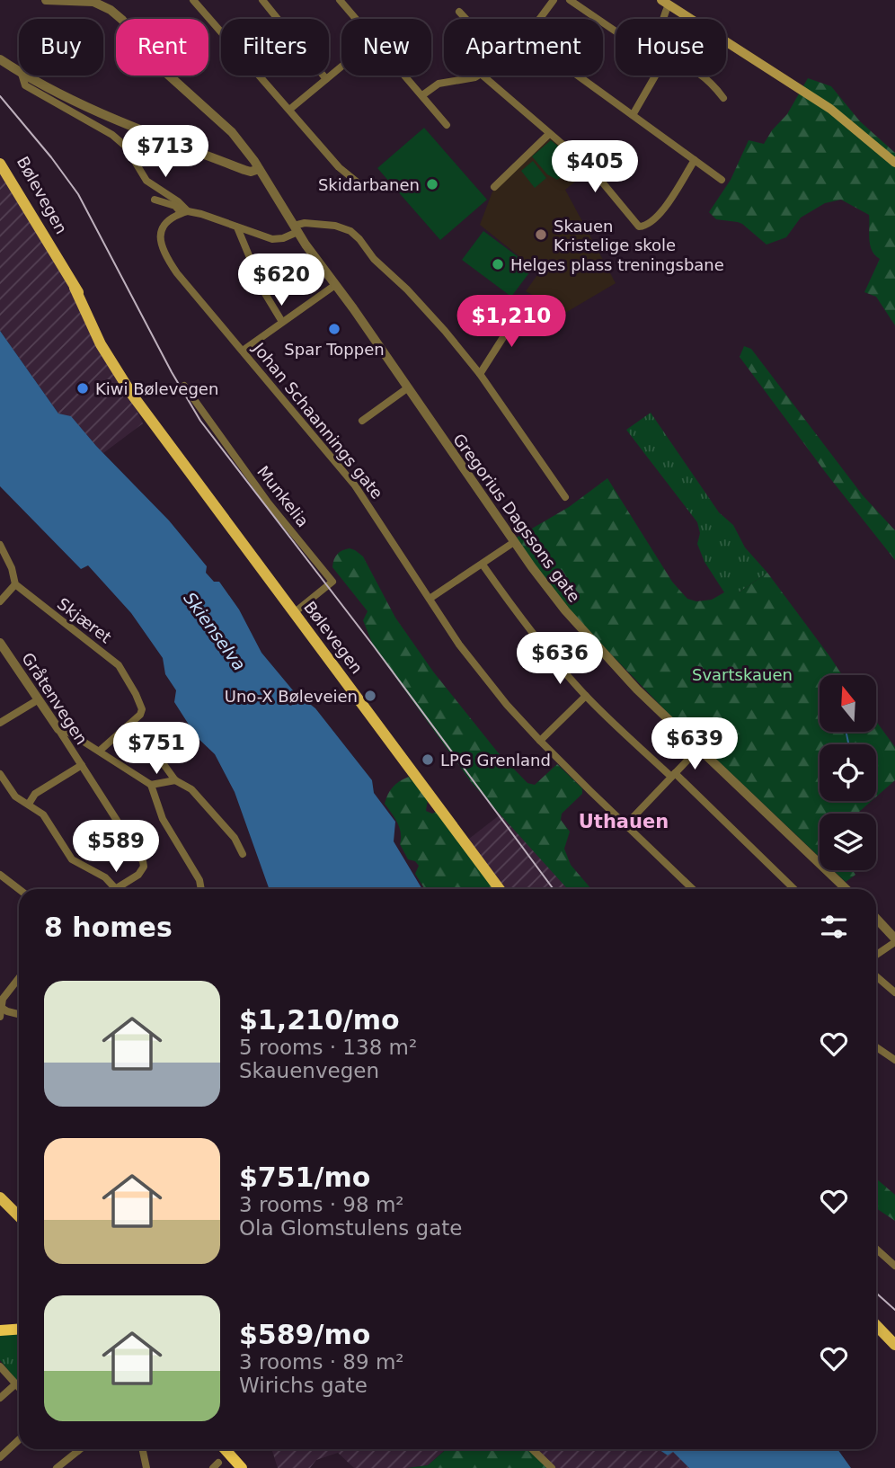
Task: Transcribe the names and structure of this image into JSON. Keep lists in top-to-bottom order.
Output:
{
  "streets": {
    "main road": ["Bølevegen"],
    "street": [
      "Johan Schaannings gate",
      "Munkelia",
      "Gregorius Dagssons gate",
      "Skjæret",
      "Gråtenvegen"
    ]
  },
  "crossings": [
    ["Bølevegen", "Munkelia"]
  ],
  "districts": ["Uthauen"],
  "water": ["Skienselva"],
  "parks": ["Svartskauen"],
  "places": [
    "Skidarbanen",
    "Skauen Kristelige skole",
    "Helges plass treningsbane",
    "Spar Toppen",
    "Kiwi Bølevegen",
    "Uno-X Bøleveien",
    "LPG Grenland"
  ],
  "north": "top",
  "page": {
    "chip": [
      "Buy",
      "Rent",
      "Filters",
      "New",
      "Apartment",
      "House"
    ],
    "price": [
      "$713",
      "$405",
      "$620",
      "$1,210",
      "$636",
      "$639",
      "$751",
      "$589"
    ],
    "heading": "8 homes",
    "list": [
      {
        "name": "$1,210/mo",
        "note": "5 rooms · 138 m² · Skauenvegen"
      },
      {
        "name": "$751/mo",
        "note": "3 rooms · 98 m² · Ola Glomstulens gate"
      },
      {
        "name": "$589/mo",
        "note": "3 rooms · 89 m² · Wirichs gate"
      }
    ]
  }
}
